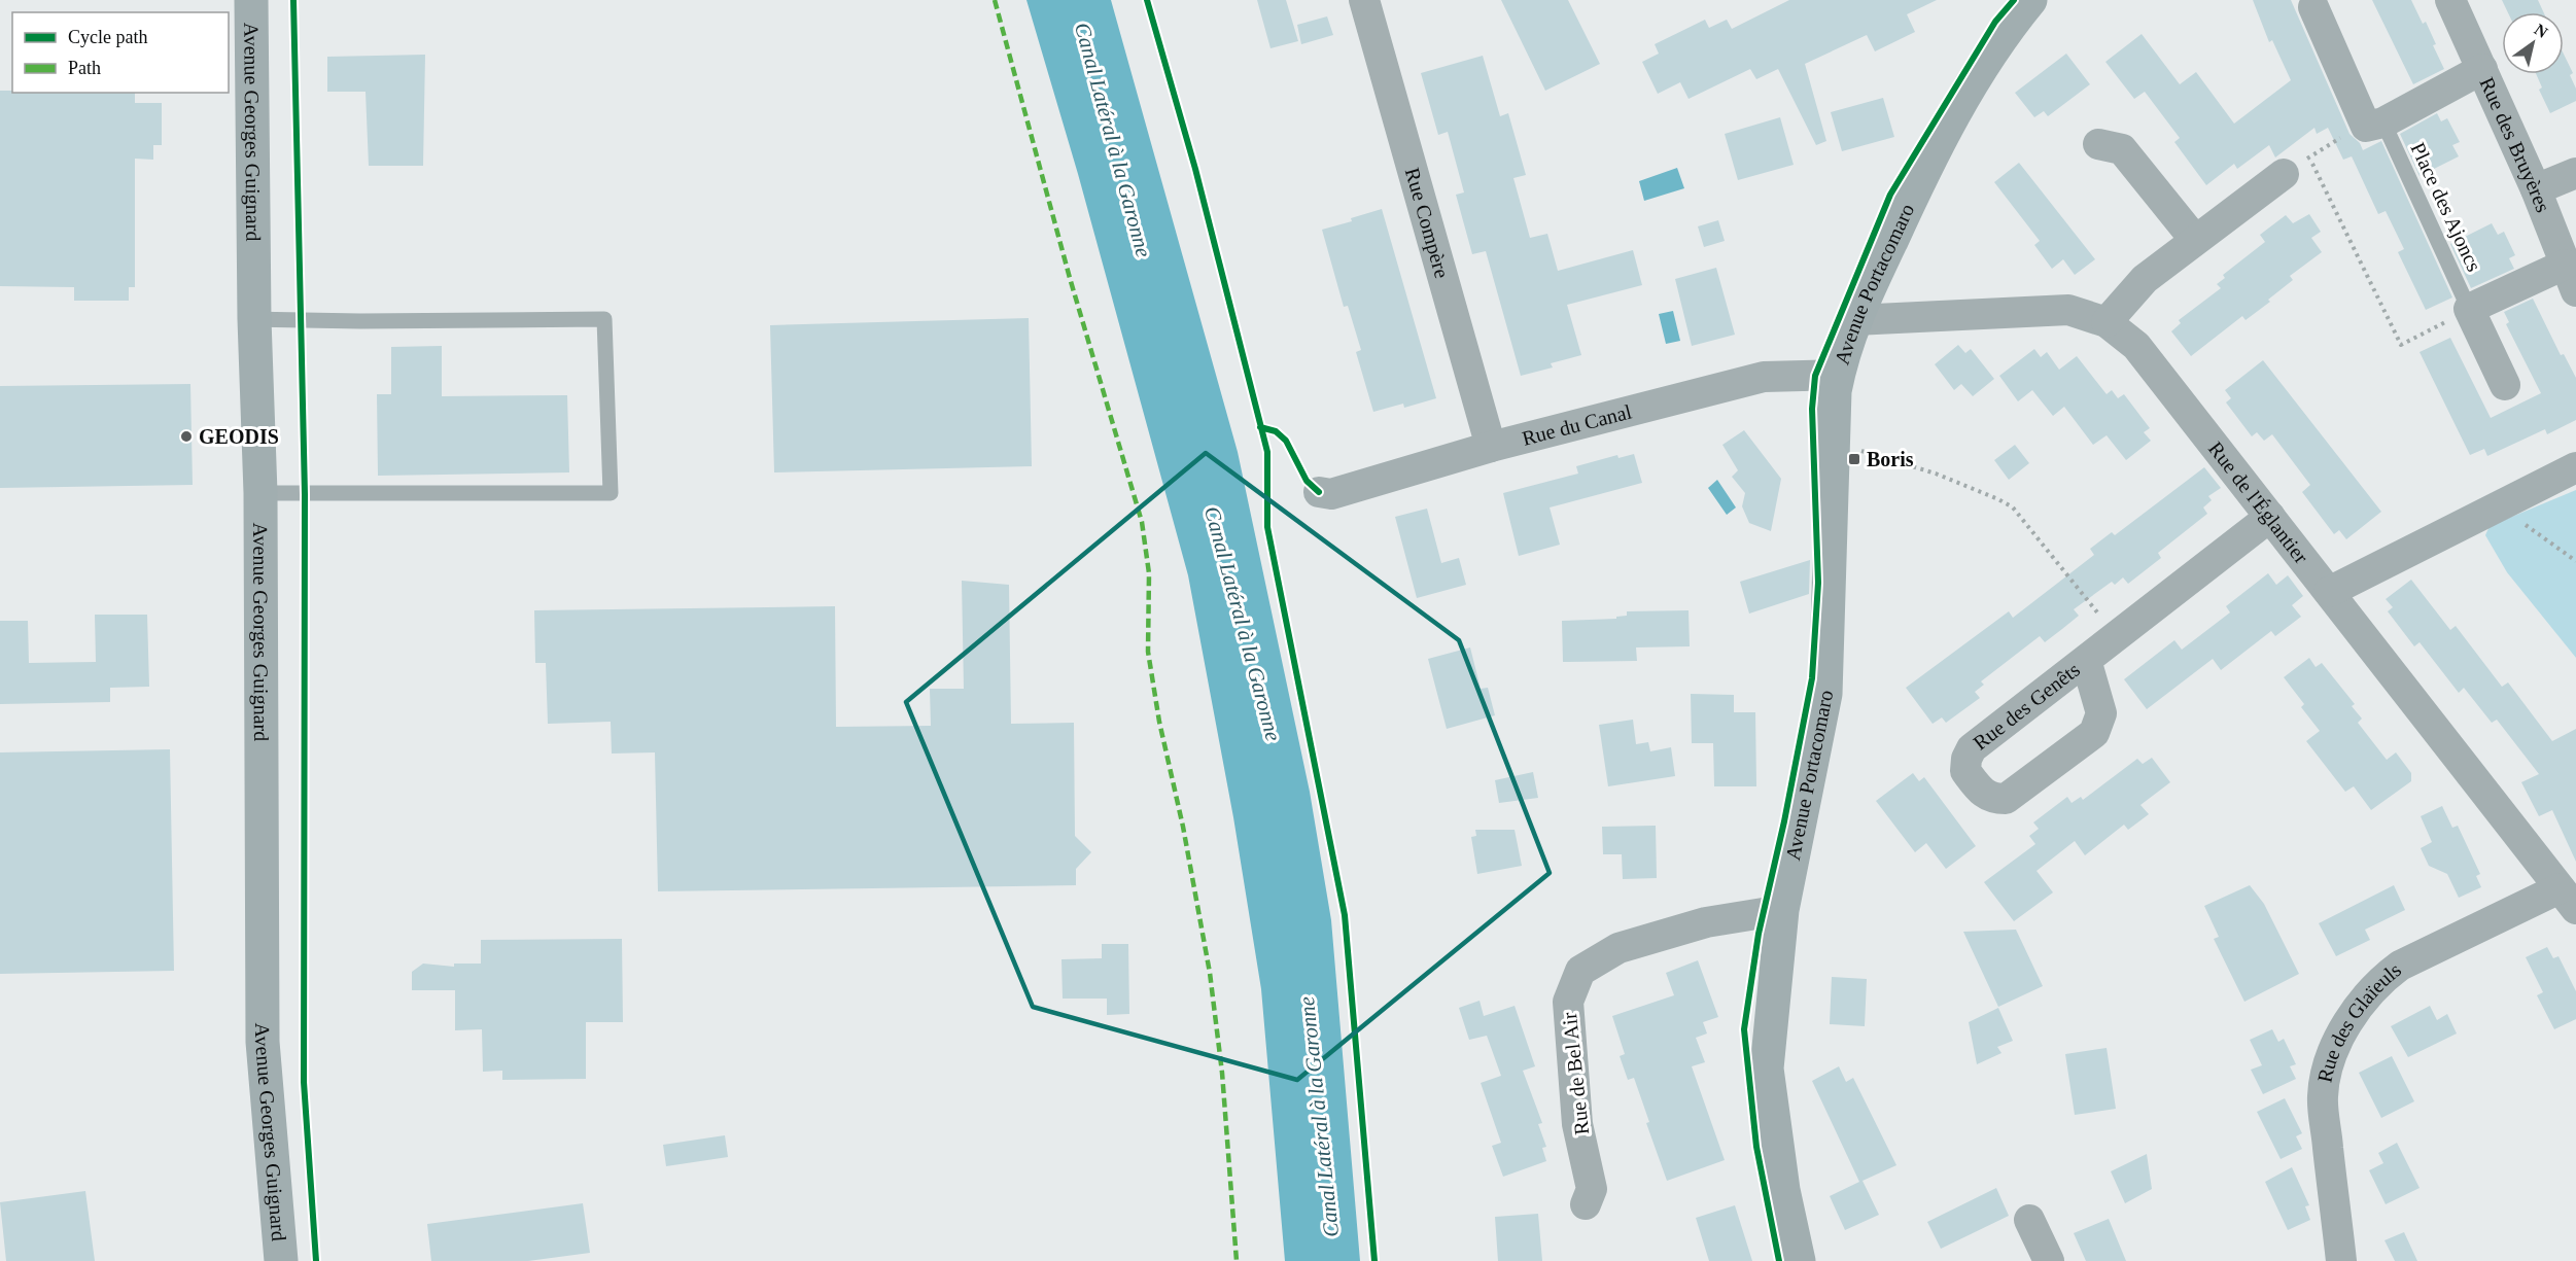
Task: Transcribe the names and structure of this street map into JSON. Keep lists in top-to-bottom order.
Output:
{
  "streets": {
    "street": [
      "Avenue Georges Guignard",
      "Rue des Bruyères",
      "Rue Compère",
      "Avenue Portacomaro",
      "Rue du Canal",
      "Rue de l'Églantier",
      "Rue des Genêts",
      "Rue des Glaïeuls",
      "Rue de Bel Air"
    ],
    "lane": ["Place des Ajoncs"]
  },
  "crossings": [
    ["Rue Compère", "Rue du Canal"],
    ["Avenue Portacomaro", "Rue du Canal"],
    ["Avenue Portacomaro", "Rue de l'Églantier"],
    ["Avenue Portacomaro", "Rue de Bel Air"],
    ["Rue de l'Églantier", "Rue des Genêts"],
    ["Rue de l'Églantier", "Rue des Glaïeuls"]
  ],
  "water": ["Canal Latéral à la Garonne"],
  "places": {
    "other": ["GEODIS"],
    "transit": ["Boris"]
  },
  "legend": ["Cycle path", "Path"],
  "north": "top right"
}
